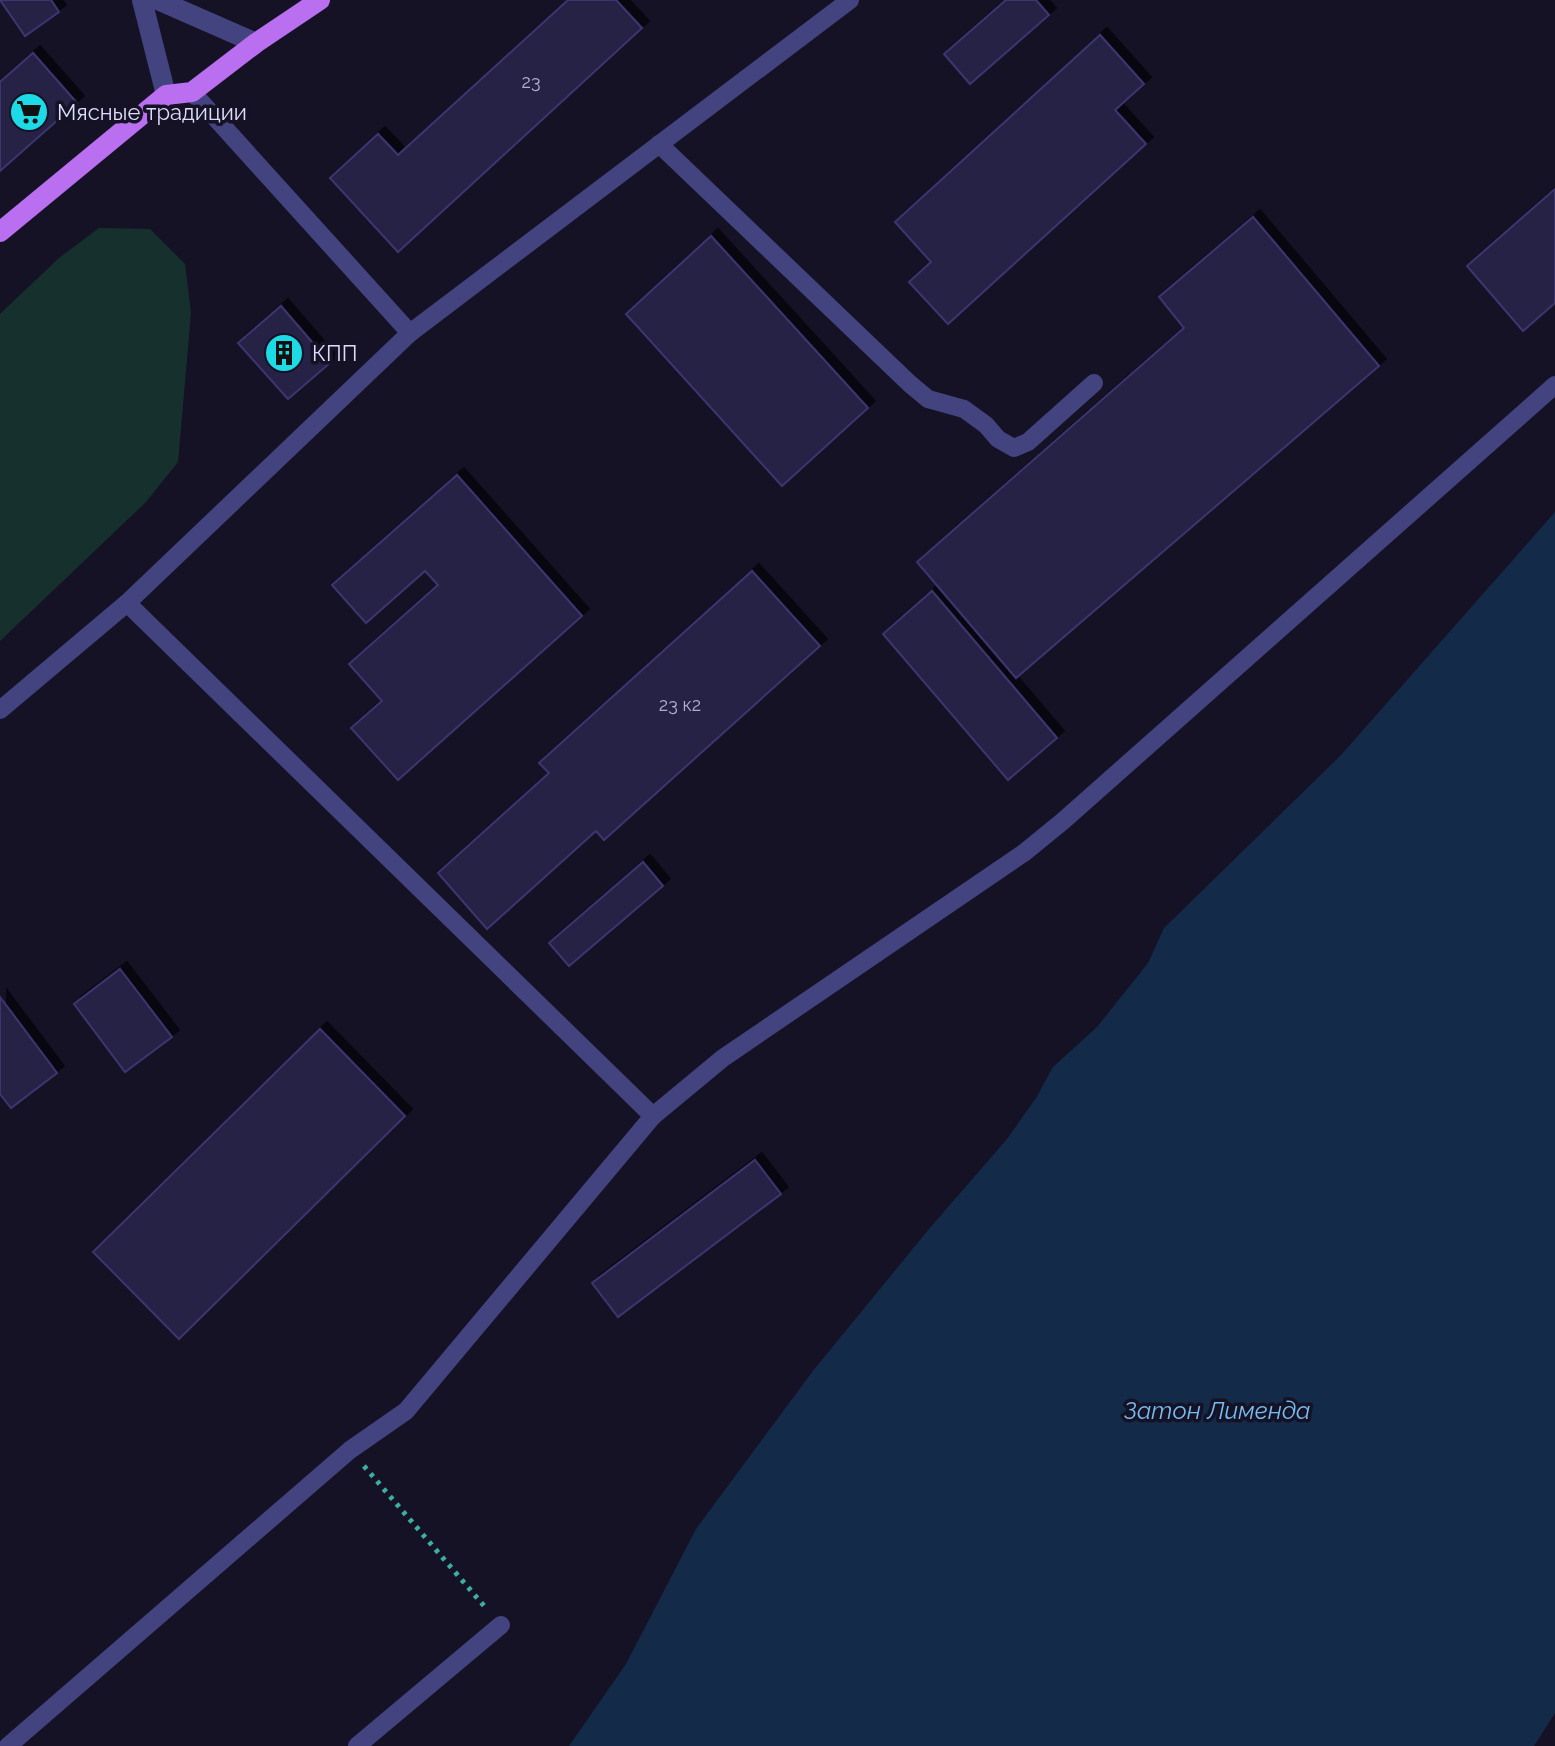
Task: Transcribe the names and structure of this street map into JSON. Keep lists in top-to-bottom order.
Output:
{
  "water": ["Затон Лименда"],
  "places": {
    "supermarket": ["Мясные традиции"],
    "building": ["КПП"]
  },
  "house_numbers": ["23", "23 к2"]
}
